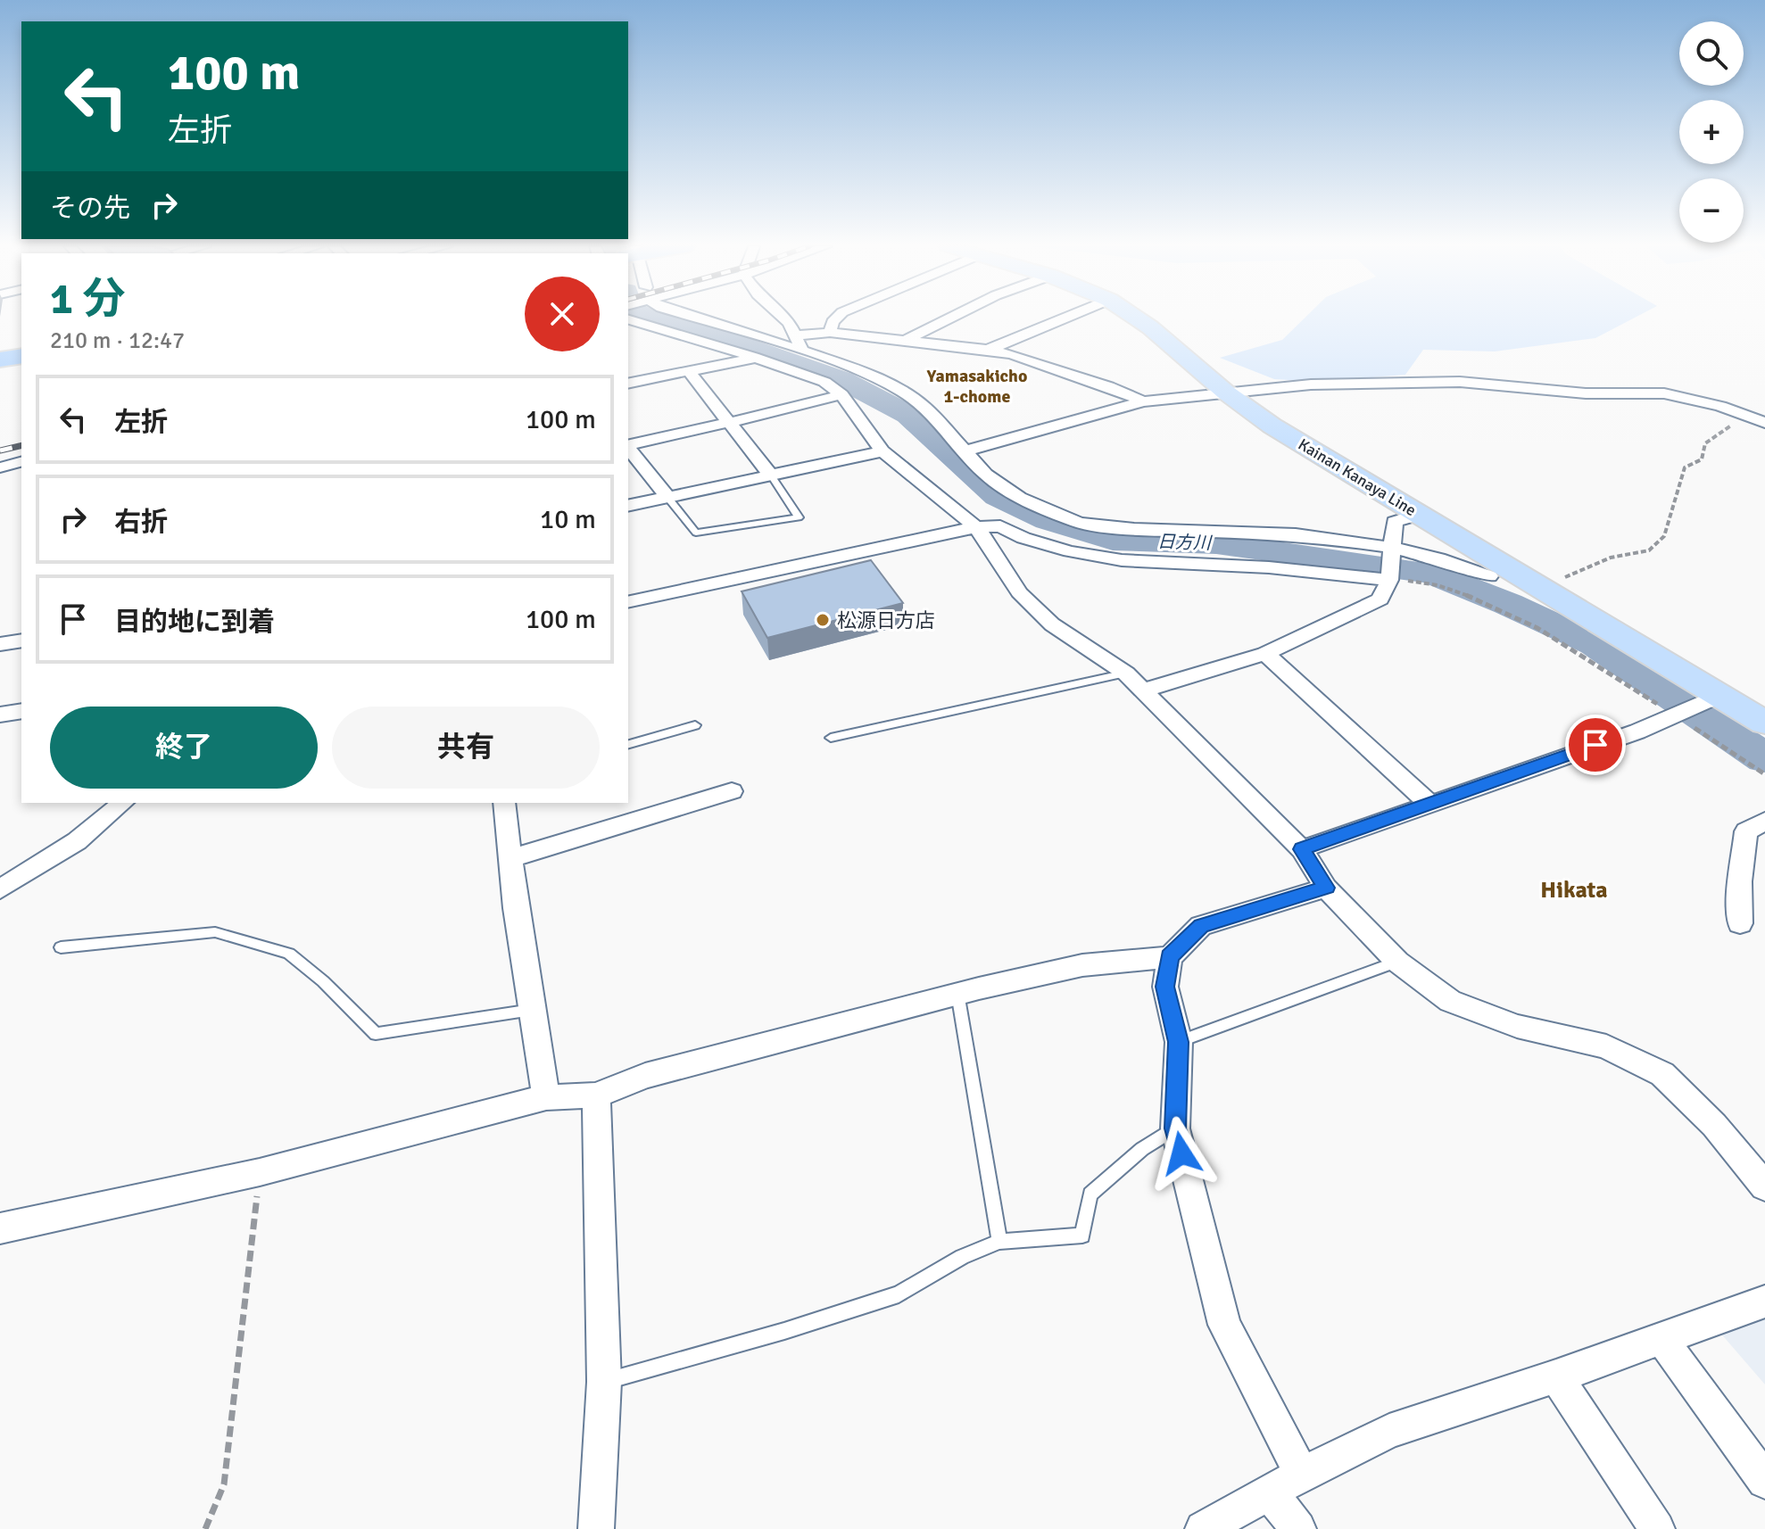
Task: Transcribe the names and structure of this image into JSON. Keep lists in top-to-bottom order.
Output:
{
  "streets": {
    "main road": ["Kainan Kanaya Line"]
  },
  "districts": ["Yamasakicho 1-chome", "Hikata"],
  "water": ["日方川"],
  "places": ["松源日方店"],
  "page": {
    "map_buttons": ["+", "−"],
    "turn": ["100 m", "左折"],
    "then": "その先",
    "heading": ["1 分", "210 m · 12:47"],
    "list": [
      {
        "name": "左折",
        "value": "100 m"
      },
      {
        "name": "右折",
        "value": "10 m"
      },
      {
        "name": "目的地に到着",
        "value": "100 m"
      }
    ],
    "buttons": ["終了", "共有"]
  }
}
